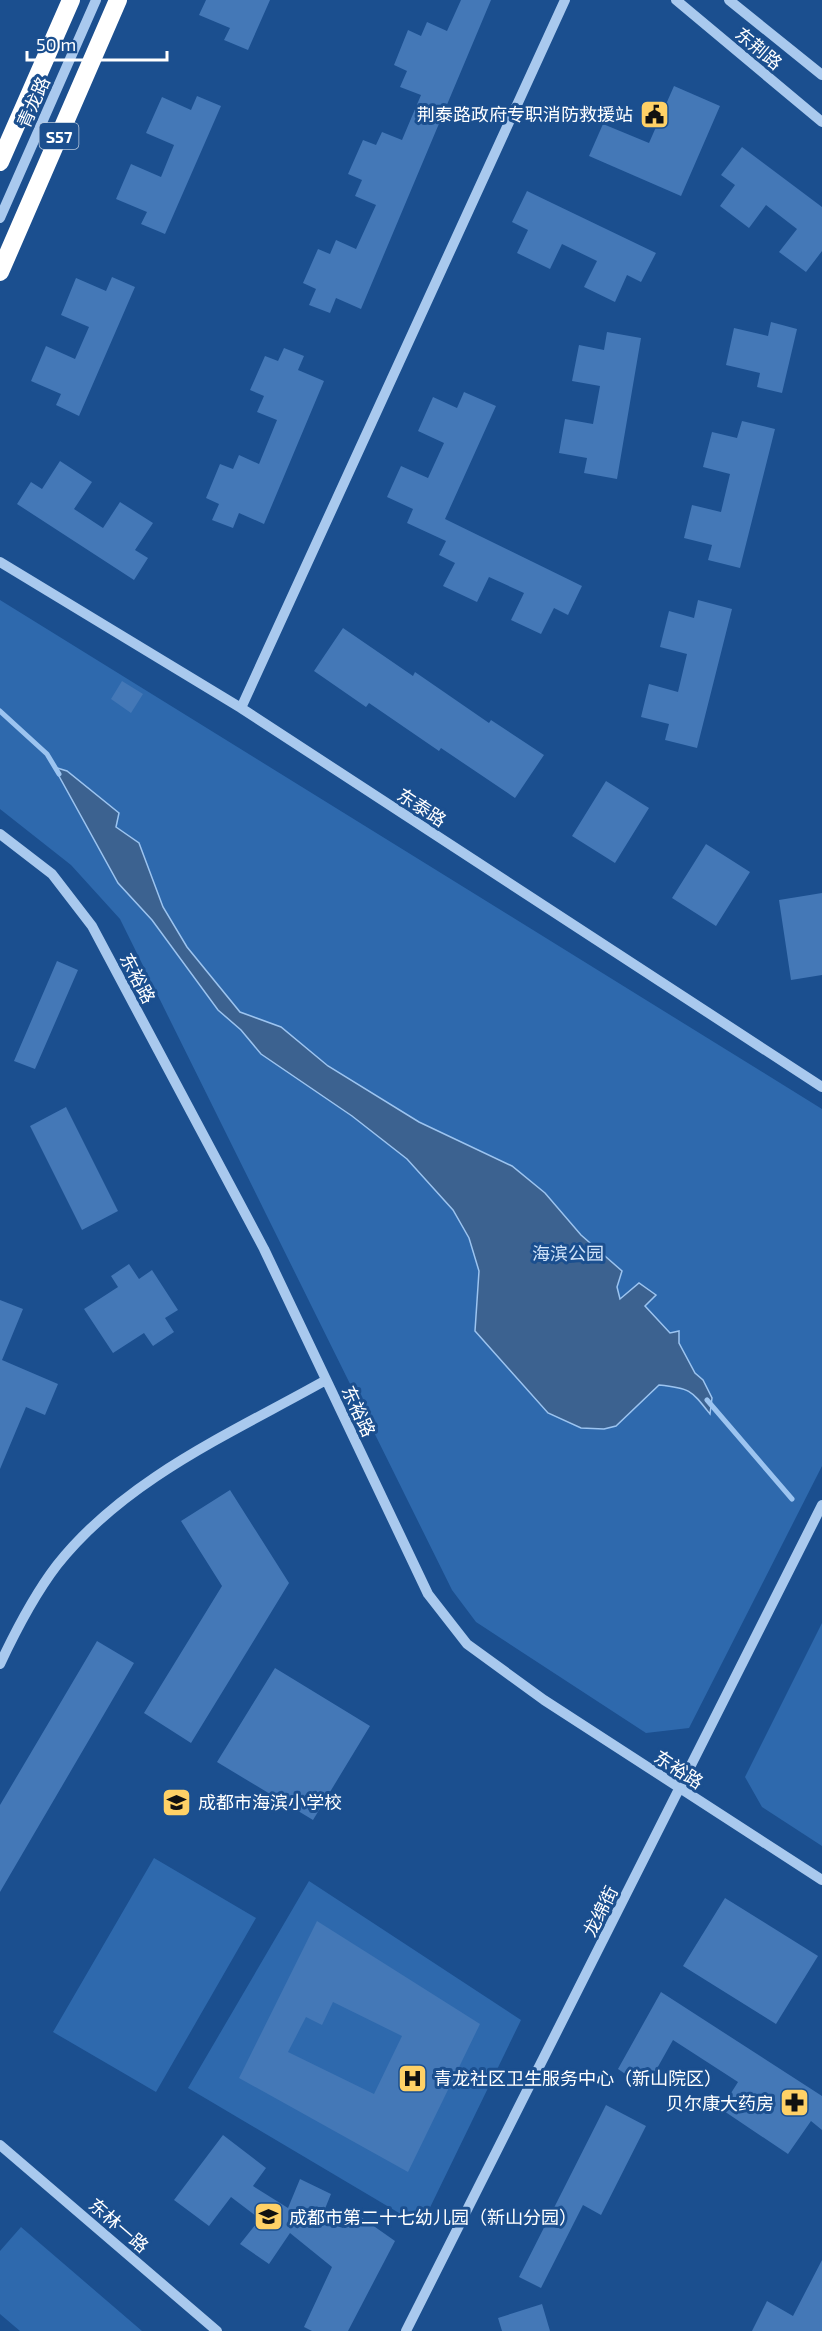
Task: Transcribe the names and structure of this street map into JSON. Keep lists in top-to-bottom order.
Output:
{
  "streets": {
    "highway": ["S57"],
    "street": [
      "东荆路",
      "青龙路",
      "东泰路",
      "东裕路",
      "龙绵街",
      "东林一路"
    ]
  },
  "crossings": [
    ["东裕路", "龙绵街"]
  ],
  "parks": ["海滨公园"],
  "places": {
    "public building": ["荆泰路政府专职消防救援站"],
    "school or university": ["成都市海滨小学校", "成都市第二十七幼儿园（新山分园）"],
    "hospital": ["青龙社区卫生服务中心（新山院区）"],
    "pharmacy": ["贝尔康大药房"]
  },
  "scale_bar": "50 m"
}
